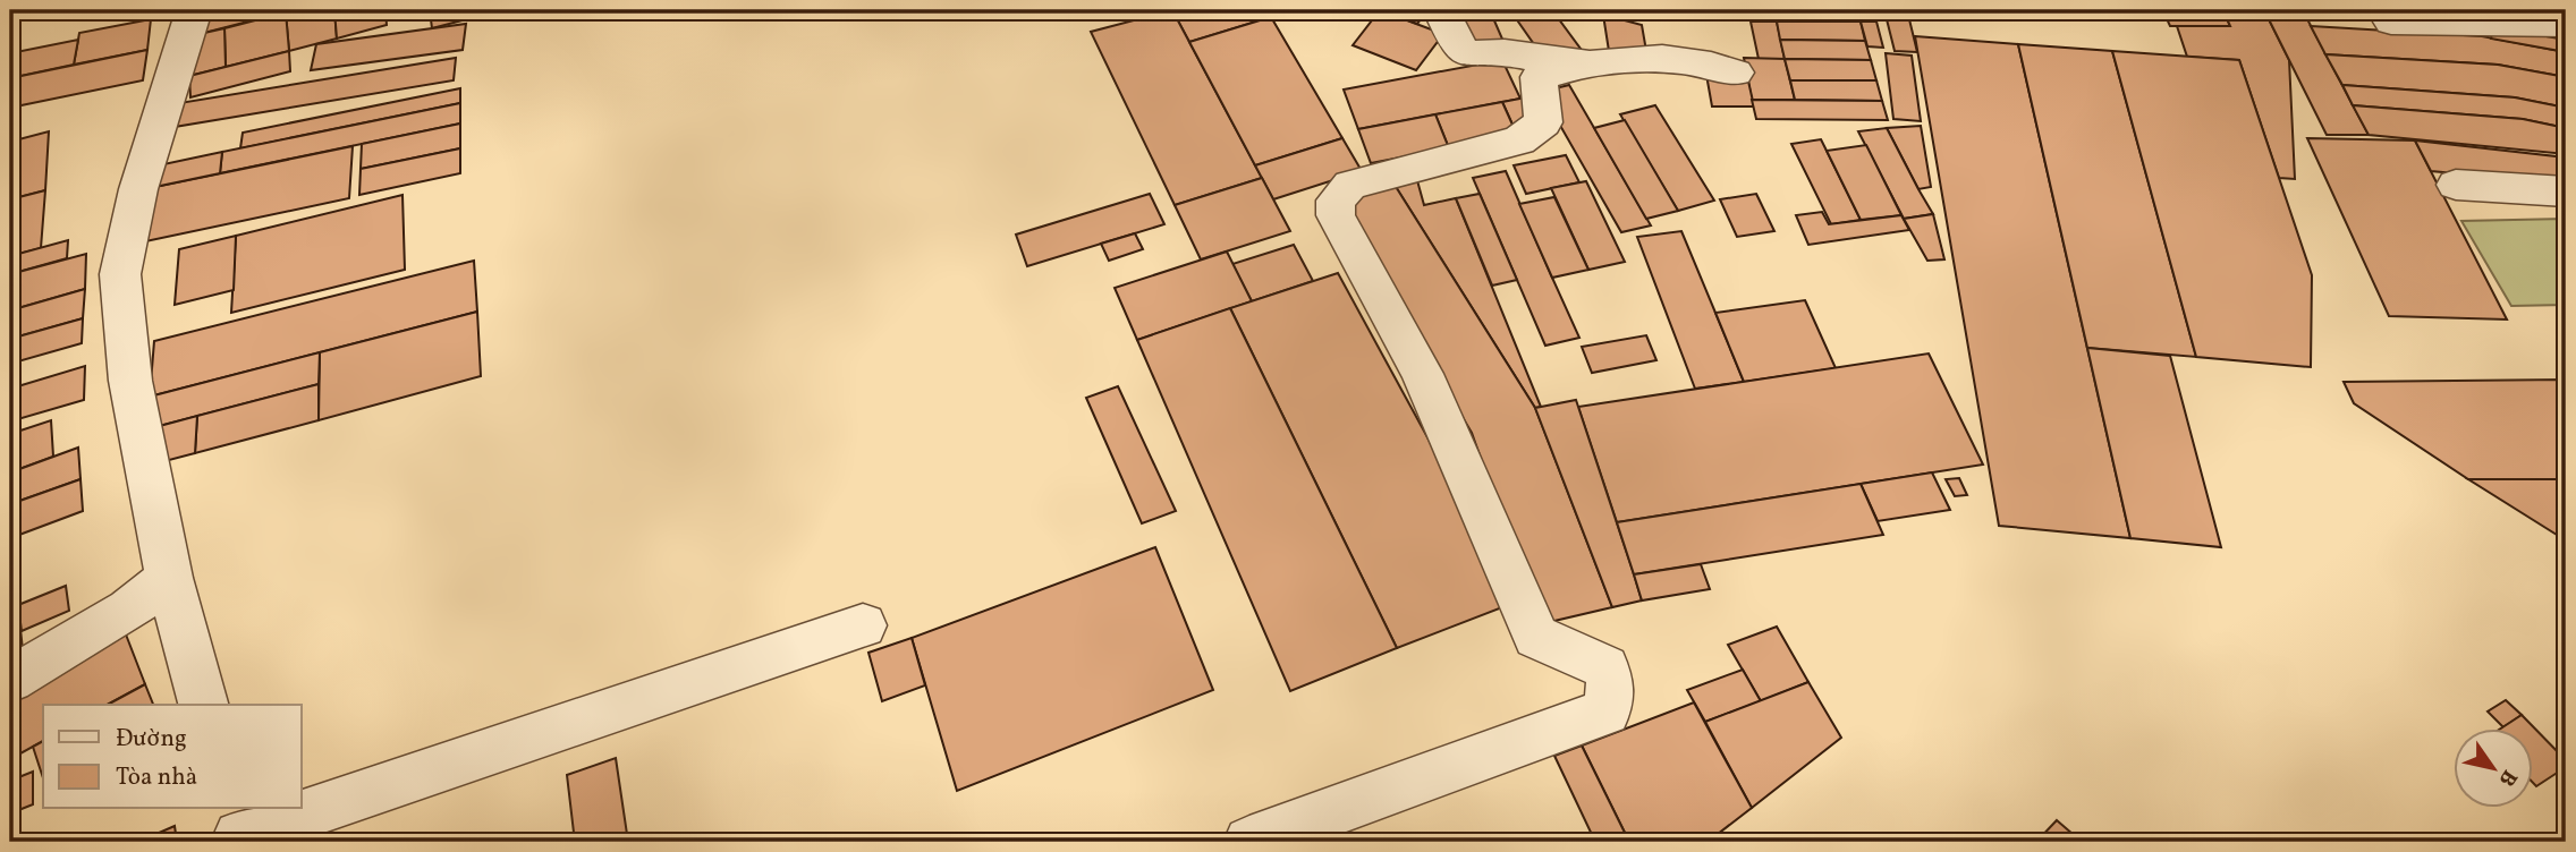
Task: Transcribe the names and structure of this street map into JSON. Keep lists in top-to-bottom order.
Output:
{
  "legend": ["Đường", "Tòa nhà"],
  "north": "bottom right"
}
